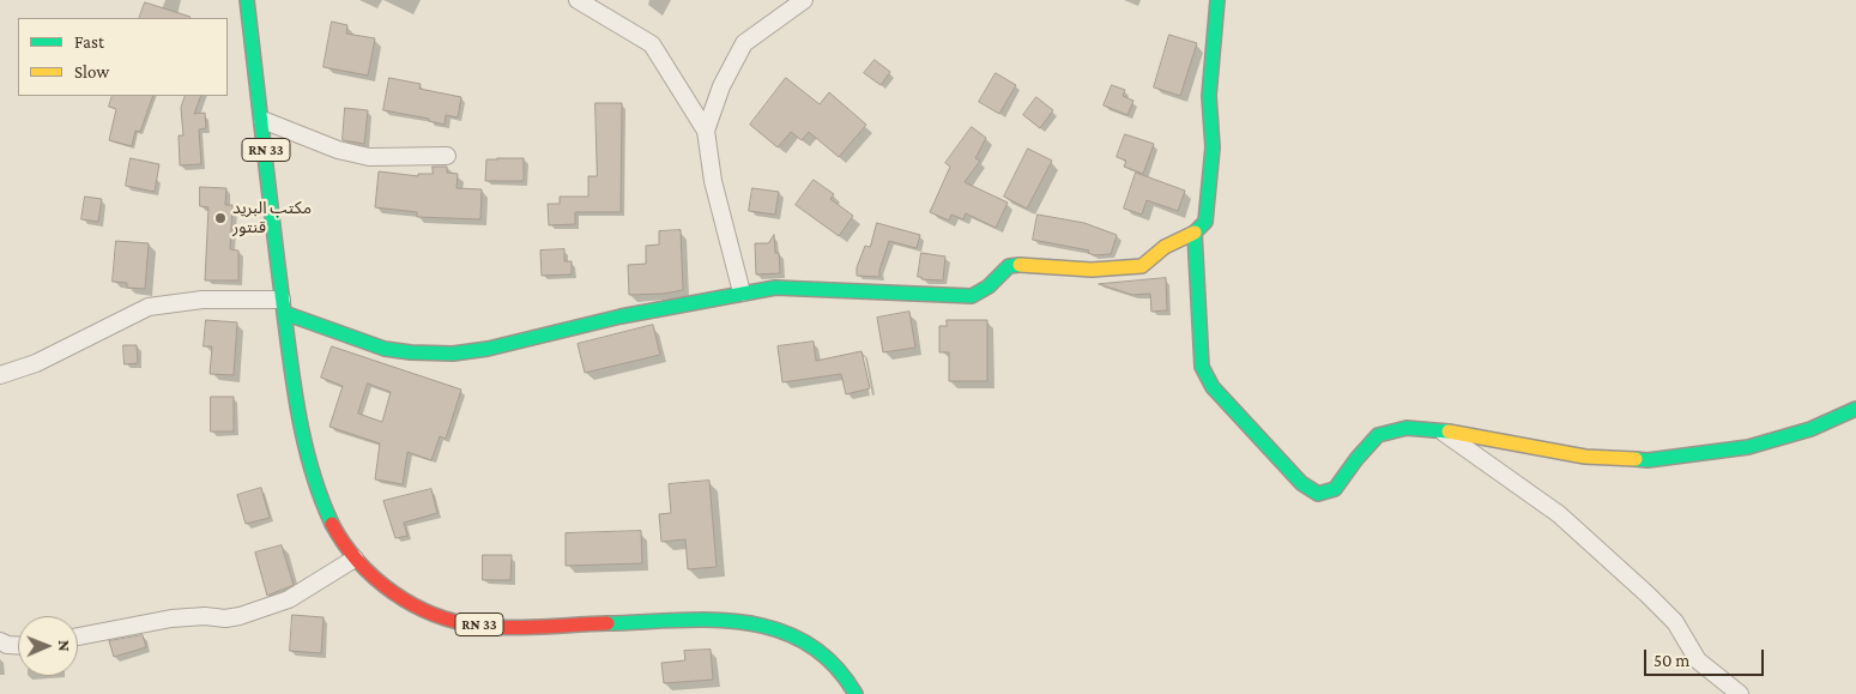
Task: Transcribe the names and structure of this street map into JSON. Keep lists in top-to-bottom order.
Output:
{
  "streets": {
    "street": ["RN 33"]
  },
  "places": ["مكتب البريد قنتور"],
  "legend": ["Fast", "Slow"],
  "scale_bar": "50 m",
  "north": "right"
}
